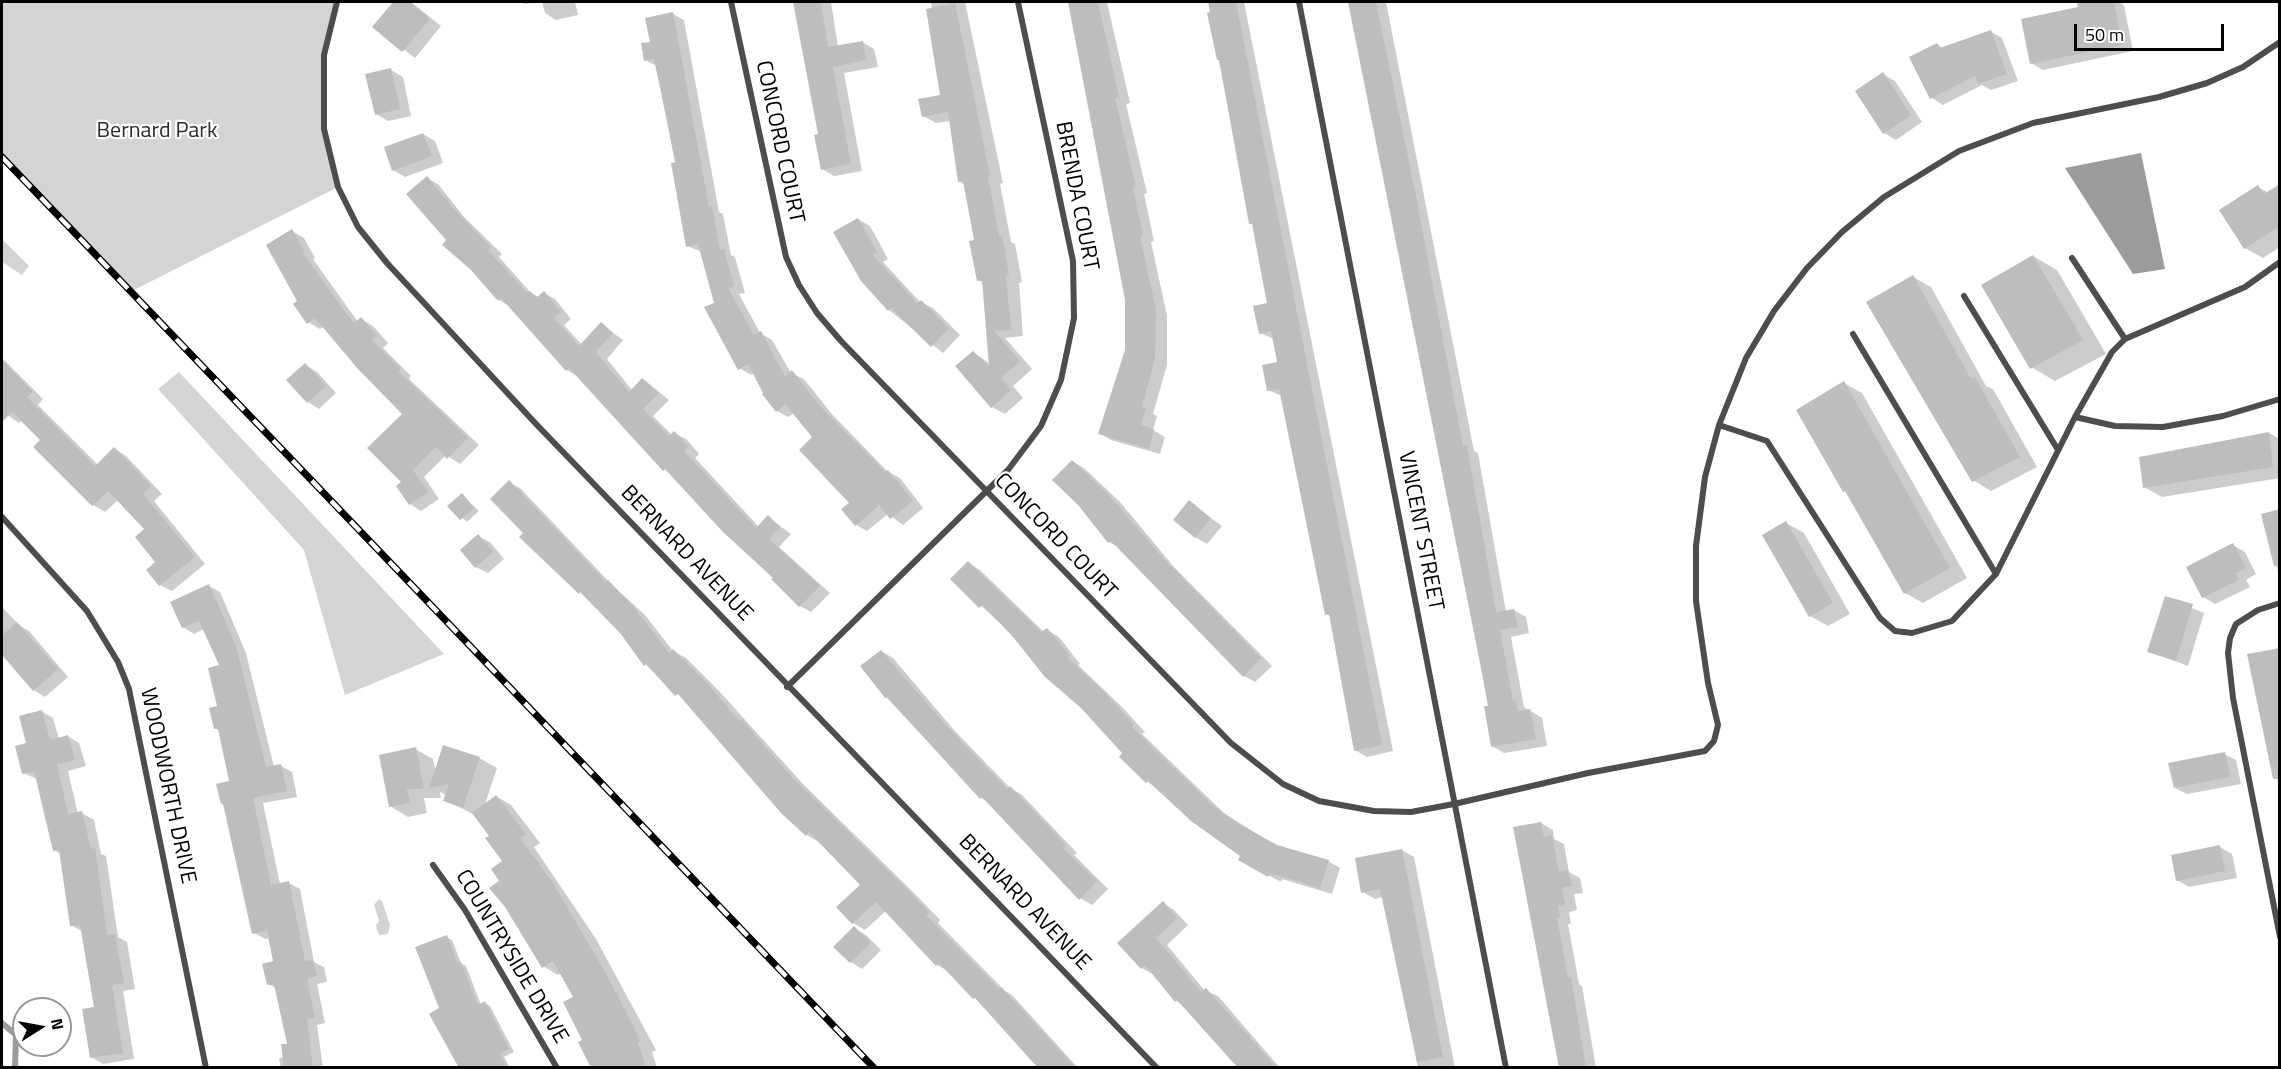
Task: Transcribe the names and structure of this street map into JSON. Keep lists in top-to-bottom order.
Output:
{
  "streets": {
    "street": [
      "CONCORD COURT",
      "BRENDA COURT",
      "VINCENT STREET",
      "BERNARD AVENUE",
      "WOODWORTH DRIVE",
      "COUNTRYSIDE DRIVE"
    ]
  },
  "crossings": [
    ["CONCORD COURT", "BRENDA COURT"],
    ["CONCORD COURT", "VINCENT STREET"],
    ["BRENDA COURT", "BERNARD AVENUE"]
  ],
  "parks": ["Bernard Park"],
  "scale_bar": "50 m",
  "north": "right"
}
